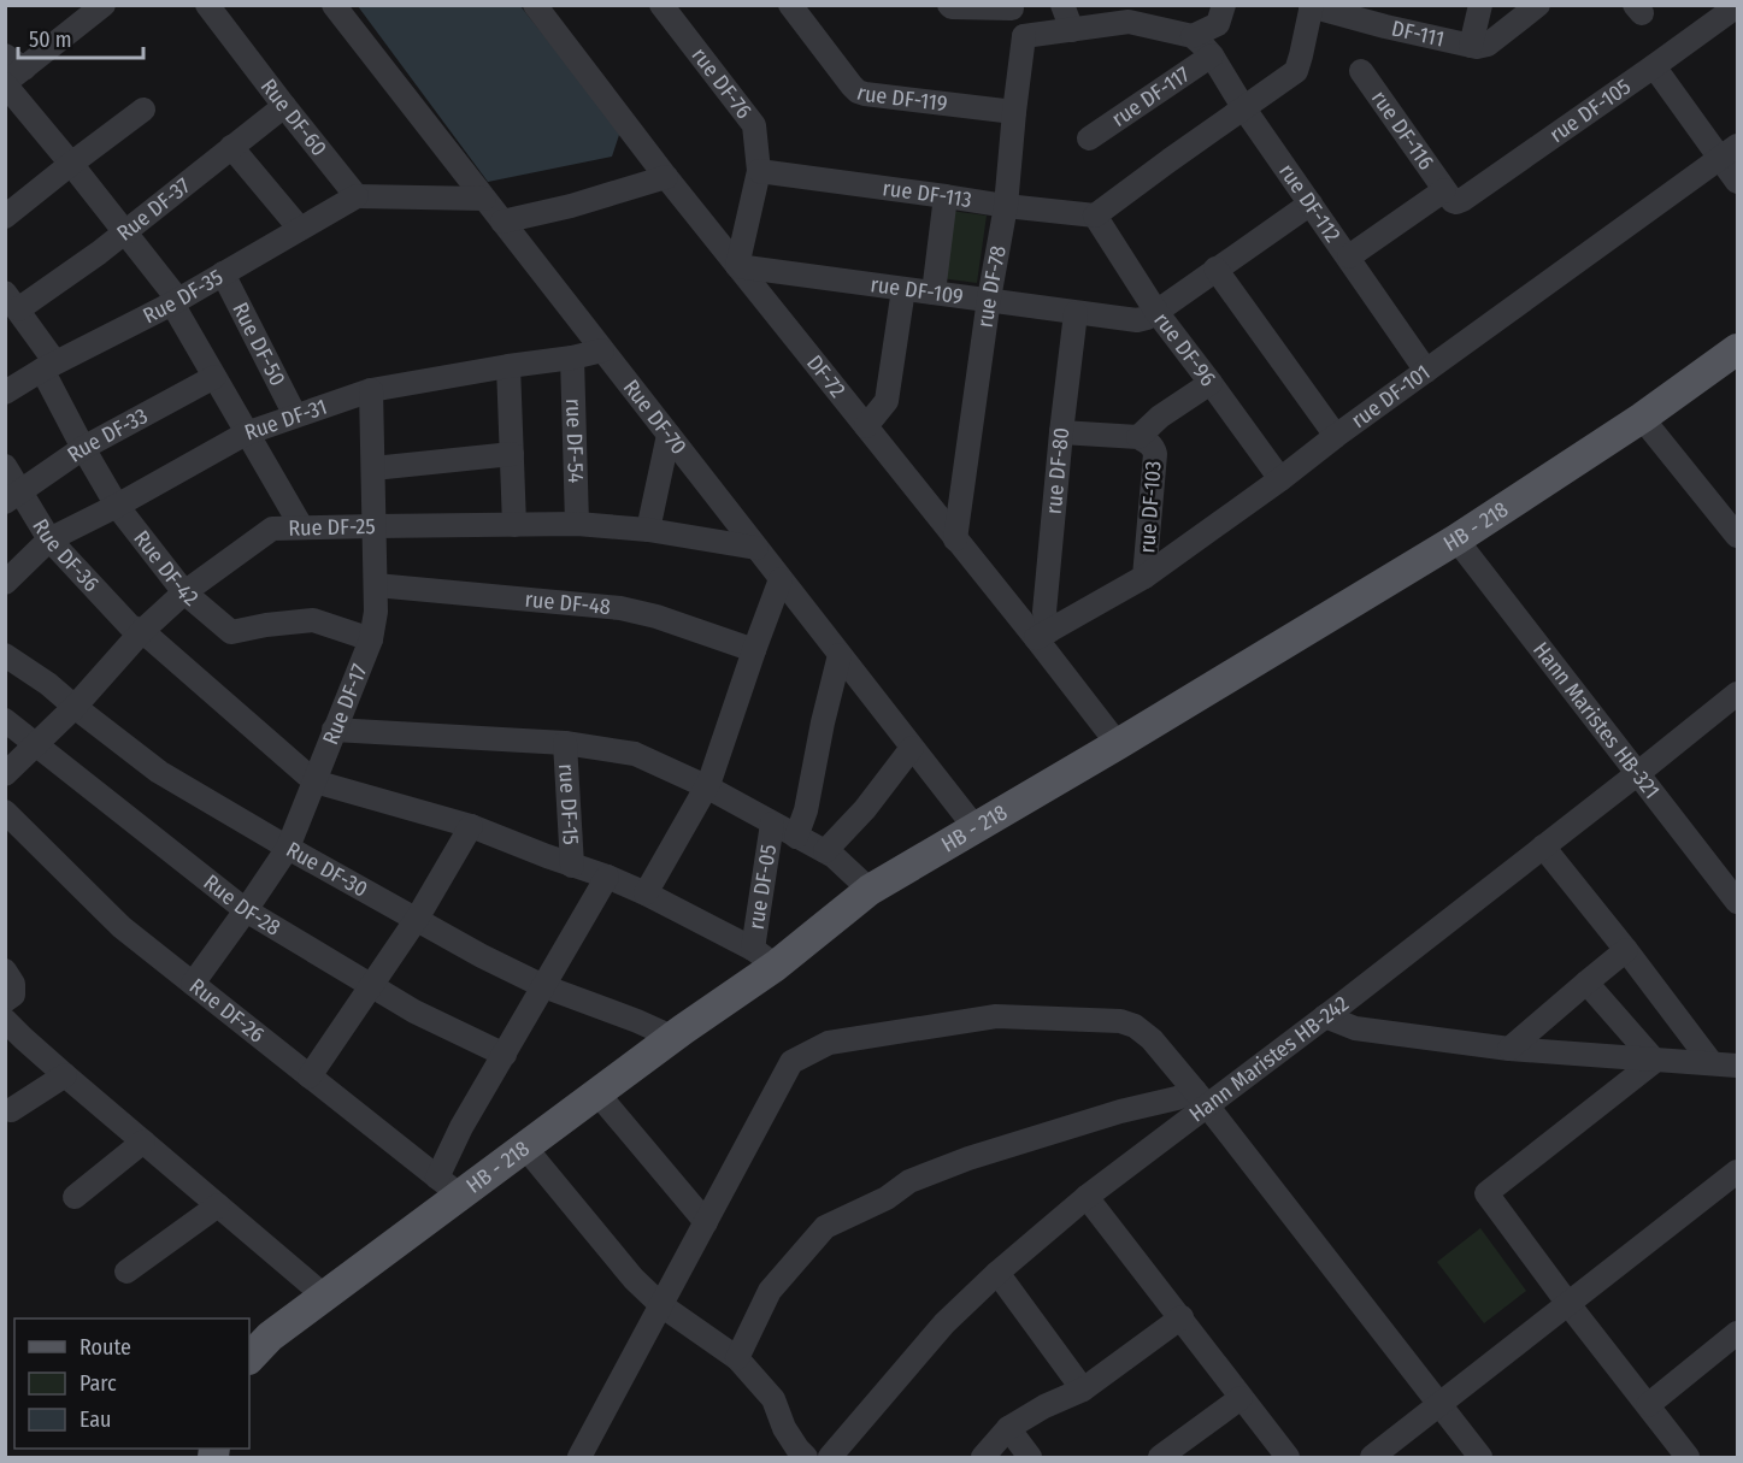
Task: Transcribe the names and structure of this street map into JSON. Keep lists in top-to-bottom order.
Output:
{
  "streets": {
    "main road": ["HB - 218"],
    "street": [
      "DF-111",
      "rue DF-76",
      "rue DF-119",
      "rue DF-117",
      "rue DF-105",
      "Rue DF-60",
      "rue DF-116",
      "rue DF-113",
      "rue DF-112",
      "Rue DF-37",
      "rue DF-78",
      "rue DF-109",
      "Rue DF-35",
      "Rue DF-50",
      "rue DF-96",
      "DF-72",
      "rue DF-101",
      "Rue DF-70",
      "Rue DF-31",
      "Rue DF-33",
      "rue DF-54",
      "rue DF-80",
      "rue DF-103",
      "Rue DF-25",
      "Rue DF-36",
      "Rue DF-42",
      "rue DF-48",
      "Rue DF-17",
      "Hann Maristes HB-321",
      "rue DF-15",
      "Rue DF-30",
      "rue DF-05",
      "Rue DF-28",
      "Rue DF-26",
      "Hann Maristes HB-242"
    ]
  },
  "crossings": [
    ["rue DF-76", "rue DF-113"],
    ["rue DF-76", "rue DF-109"],
    ["rue DF-76", "DF-72"],
    ["rue DF-119", "rue DF-78"],
    ["rue DF-117", "rue DF-112"],
    ["rue DF-105", "rue DF-116"],
    ["Rue DF-60", "Rue DF-37"],
    ["Rue DF-60", "Rue DF-35"],
    ["rue DF-113", "rue DF-78"],
    ["rue DF-113", "rue DF-96"],
    ["rue DF-112", "rue DF-101"],
    ["Rue DF-37", "Rue DF-42"],
    ["rue DF-78", "rue DF-109"],
    ["rue DF-78", "DF-72"],
    ["rue DF-109", "rue DF-96"],
    ["rue DF-109", "DF-72"],
    ["rue DF-109", "rue DF-80"],
    ["Rue DF-35", "Rue DF-50"],
    ["Rue DF-35", "Rue DF-42"],
    ["Rue DF-50", "Rue DF-31"],
    ["rue DF-96", "rue DF-101"],
    ["DF-72", "rue DF-101"],
    ["DF-72", "rue DF-80"],
    ["DF-72", "HB - 218"],
    ["rue DF-101", "rue DF-80"],
    ["rue DF-101", "rue DF-103"],
    ["Rue DF-70", "Rue DF-31"],
    ["Rue DF-70", "HB - 218"],
    ["Rue DF-70", "Rue DF-25"],
    ["Rue DF-31", "rue DF-54"],
    ["Rue DF-31", "Rue DF-36"],
    ["Rue DF-31", "Rue DF-42"],
    ["Rue DF-31", "Rue DF-17"],
    ["Rue DF-33", "Rue DF-36"],
    ["Rue DF-33", "Rue DF-42"],
    ["rue DF-54", "Rue DF-25"],
    ["rue DF-80", "rue DF-103"],
    ["HB - 218", "Hann Maristes HB-321"],
    ["HB - 218", "Rue DF-30"],
    ["HB - 218", "rue DF-05"],
    ["HB - 218", "Rue DF-26"],
    ["Rue DF-25", "Rue DF-36"],
    ["Rue DF-25", "Rue DF-42"],
    ["Rue DF-25", "Rue DF-17"],
    ["Rue DF-25", "Rue DF-30"],
    ["Rue DF-25", "Rue DF-28"],
    ["Rue DF-36", "Rue DF-17"],
    ["Rue DF-42", "Rue DF-17"],
    ["rue DF-48", "Rue DF-17"],
    ["Rue DF-17", "Rue DF-30"],
    ["Rue DF-17", "Rue DF-28"],
    ["Rue DF-17", "Rue DF-26"],
    ["Hann Maristes HB-321", "Hann Maristes HB-242"]
  ],
  "legend": ["Route", "Parc", "Eau"],
  "scale_bar": "50 m"
}
